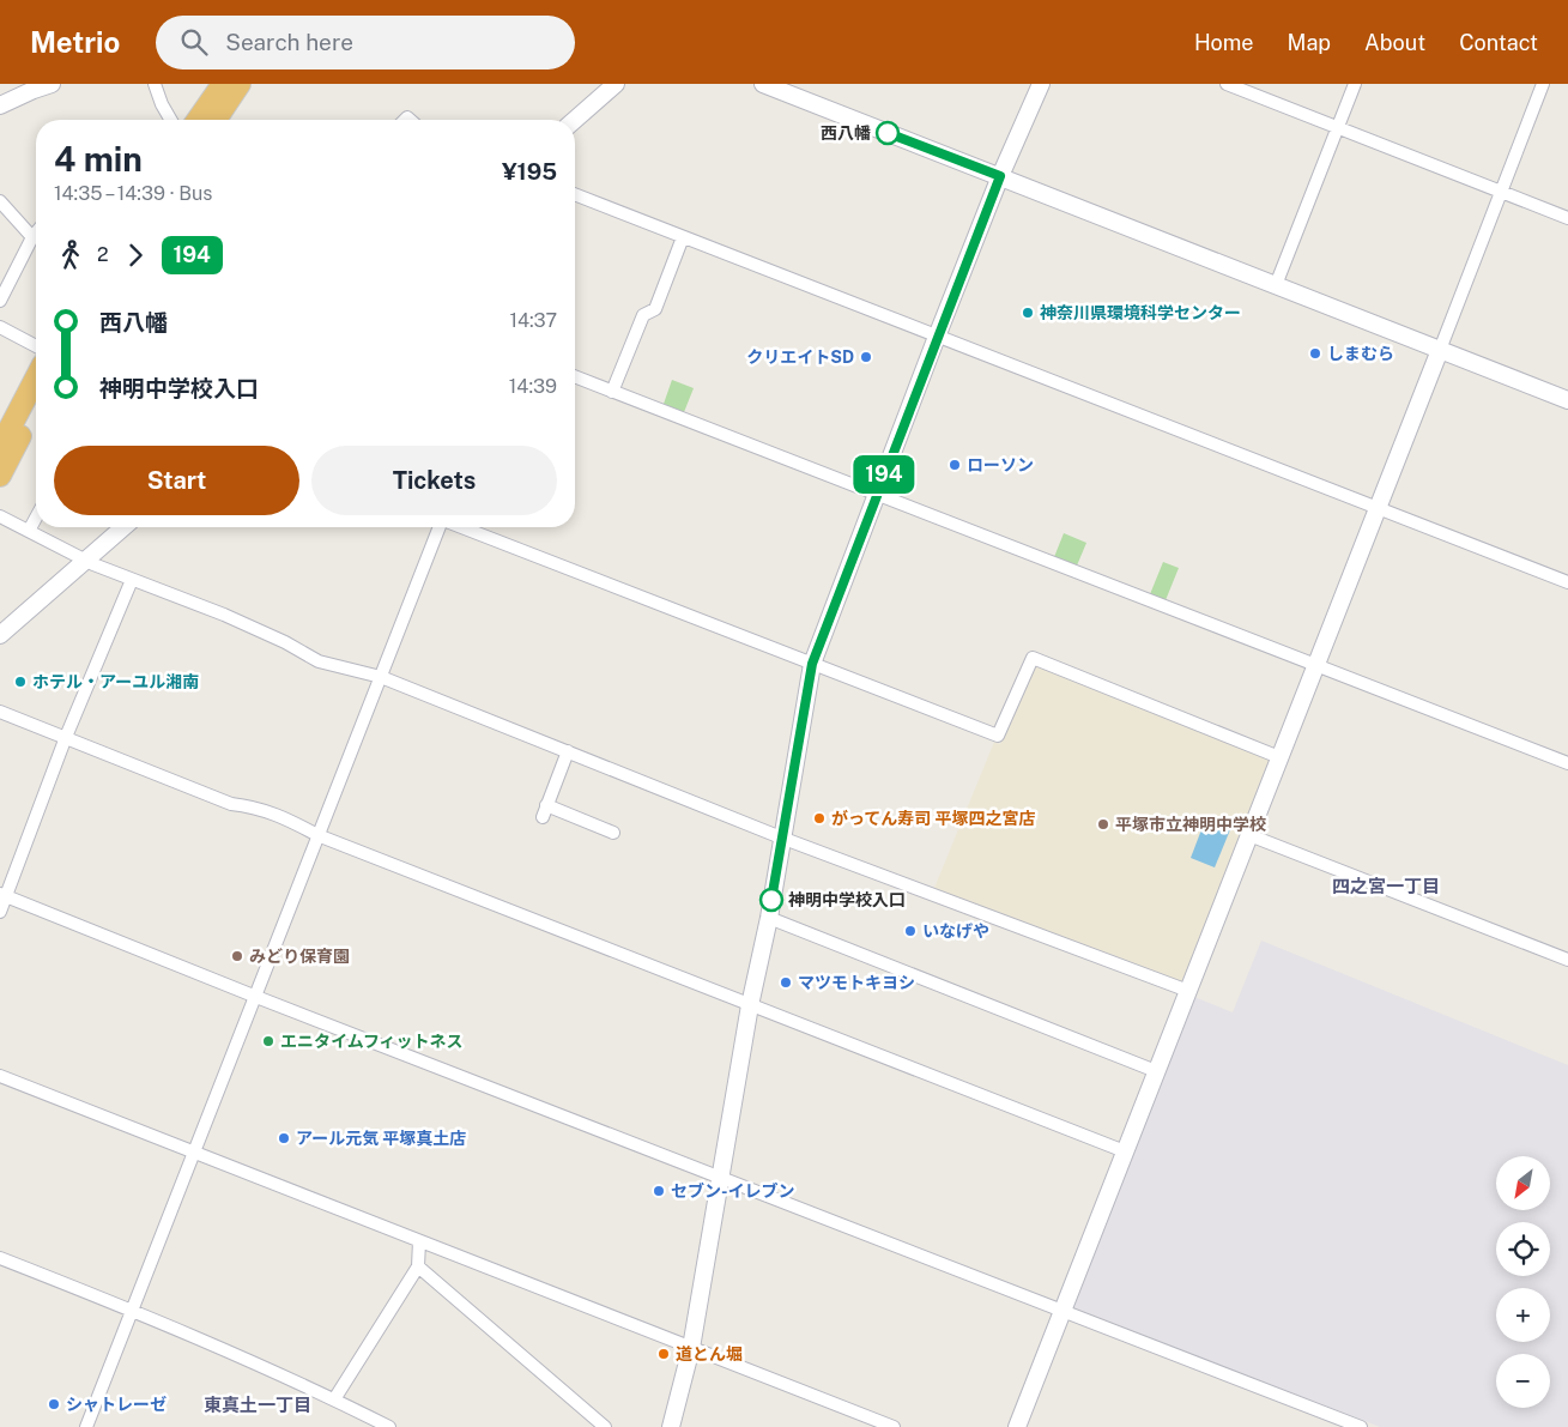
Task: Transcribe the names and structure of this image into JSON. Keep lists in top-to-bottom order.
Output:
{
  "districts": ["四之宮一丁目", "東真土一丁目"],
  "places": [
    "西八幡",
    "神奈川県環境科学センター",
    "しまむら",
    "クリエイトSD",
    "ローソン",
    "ホテル・アーユル湘南",
    "がってん寿司 平塚四之宮店",
    "平塚市立神明中学校",
    "神明中学校入口",
    "いなげや",
    "みどり保育園",
    "マツモトキヨシ",
    "エニタイムフィットネス",
    "アール元気 平塚真土店",
    "セブン-イレブン",
    "道とん堀",
    "シャトレーゼ"
  ],
  "lines": ["bus line 194"],
  "north": "bottom left",
  "page": {
    "header": "Metrio",
    "search": "Search here",
    "nav": [
      "Home",
      "Map",
      "About",
      "Contact"
    ],
    "on_map": "194",
    "heading": ["4 min", "14:35 – 14:39 · Bus", "¥195"],
    "legs": ["2", "194"],
    "list": [
      {
        "name": "西八幡",
        "value": "14:37"
      },
      {
        "name": "神明中学校入口",
        "value": "14:39"
      }
    ],
    "buttons": ["Start", "Tickets"],
    "map_buttons": ["+", "−"]
  }
}
